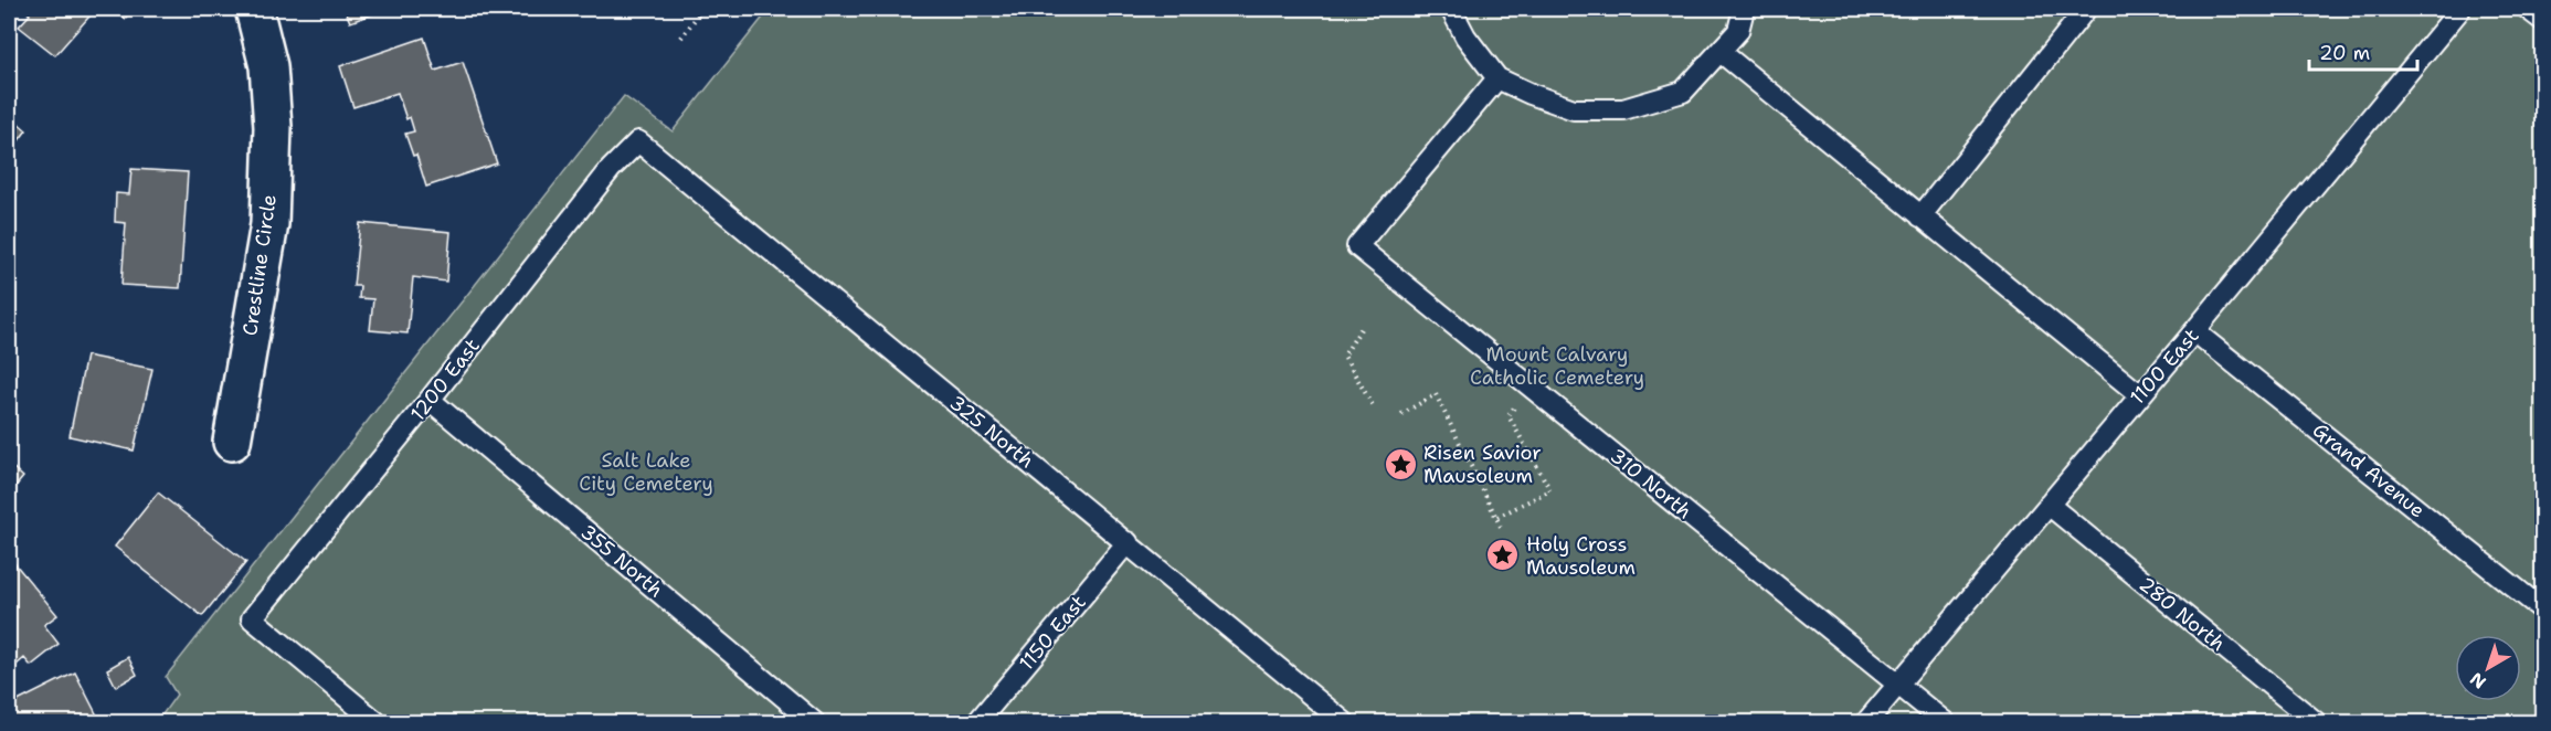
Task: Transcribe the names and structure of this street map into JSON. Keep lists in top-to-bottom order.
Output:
{
  "streets": {
    "street": ["Crestline Circle"],
    "lane": [
      "1100 East",
      "1200 East",
      "325 North",
      "Grand Avenue",
      "310 North",
      "355 North",
      "280 North",
      "1150 East"
    ]
  },
  "crossings": [
    ["1100 East", "Grand Avenue"],
    ["1100 East", "310 North"],
    ["1100 East", "280 North"],
    ["1200 East", "325 North"],
    ["1200 East", "355 North"],
    ["325 North", "1150 East"]
  ],
  "parks": ["Mount Calvary Catholic Cemetery", "Salt Lake City Cemetery"],
  "places": {
    "place": ["Risen Savior Mausoleum", "Holy Cross Mausoleum"]
  },
  "scale_bar": "20 m",
  "north": "bottom left"
}
